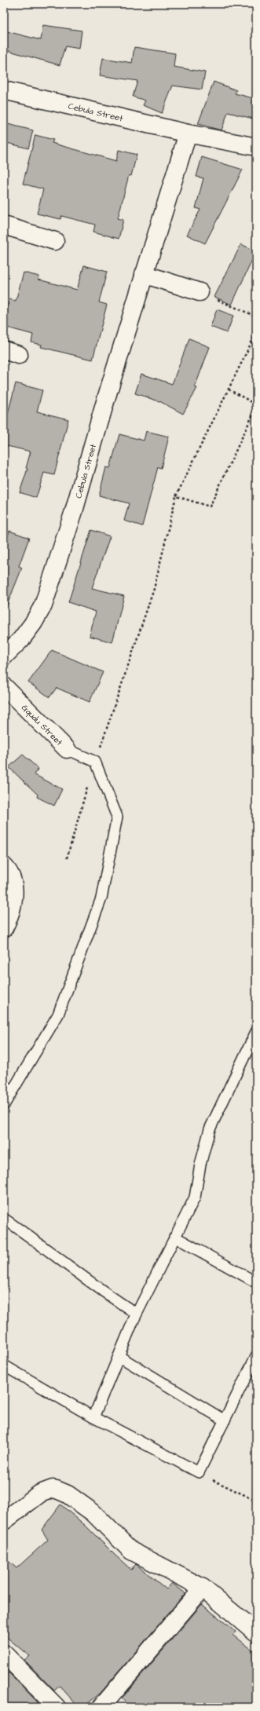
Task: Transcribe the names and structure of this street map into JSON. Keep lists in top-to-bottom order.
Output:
{
  "streets": {
    "street": ["Cebula Street", "Gqudu Street"]
  }
}
